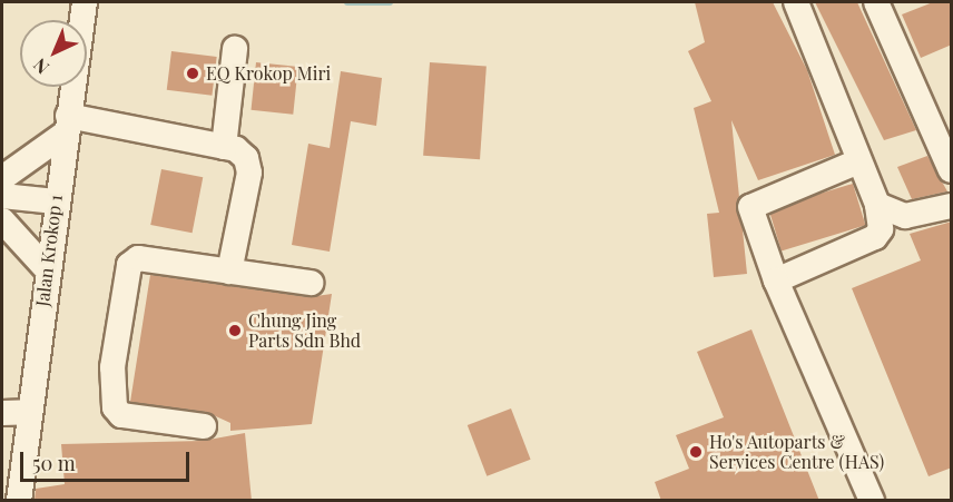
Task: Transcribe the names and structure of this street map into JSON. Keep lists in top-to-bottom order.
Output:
{
  "streets": {
    "street": ["Jalan Krokop 1"]
  },
  "places": ["EQ Krokop Miri", "Chung Jing Parts Sdn Bhd", "Ho's Autoparts & Services Centre (HAS)"],
  "scale_bar": "50 m",
  "north": "bottom left"
}
